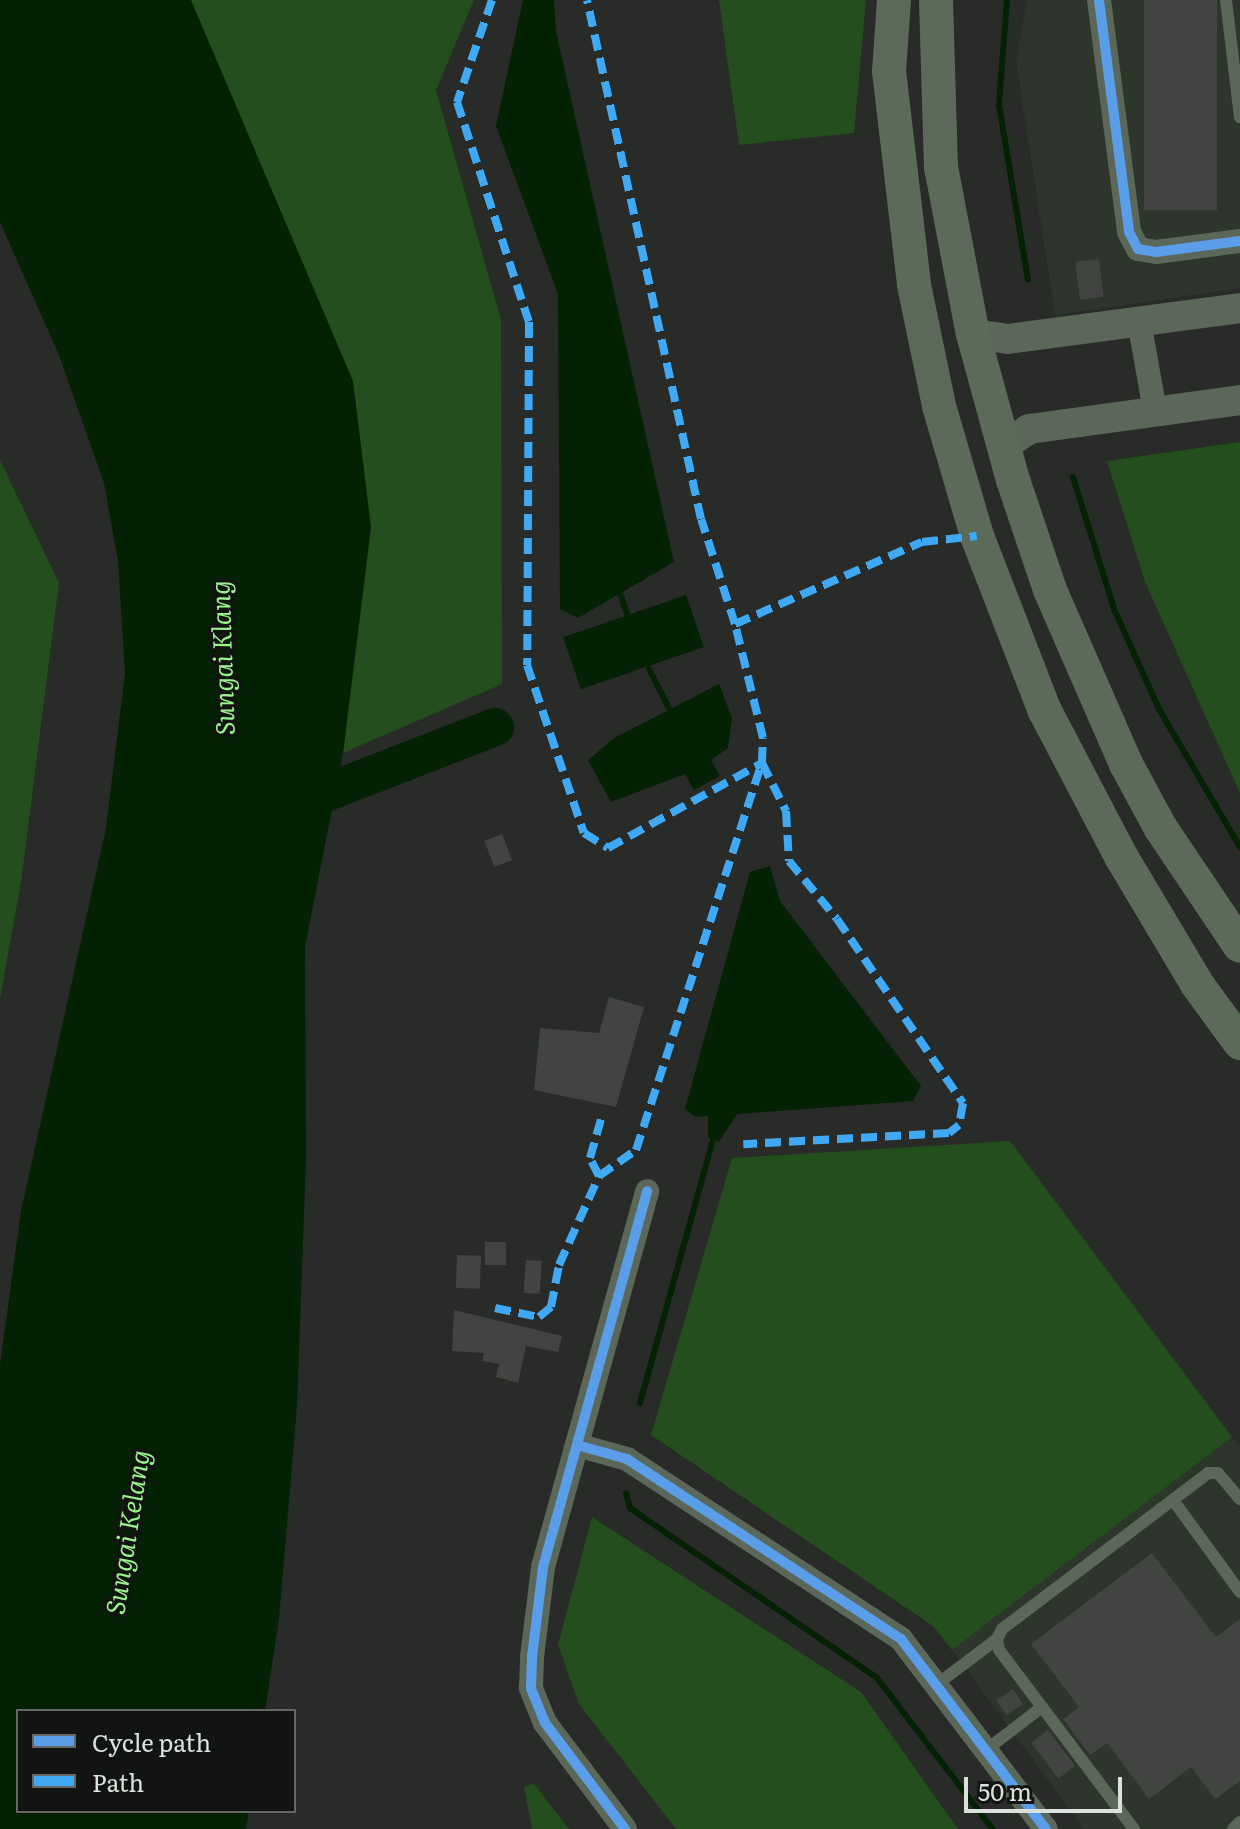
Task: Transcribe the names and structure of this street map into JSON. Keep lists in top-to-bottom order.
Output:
{
  "water": ["Sungai Klang", "Sungai Kelang"],
  "legend": ["Cycle path", "Path"],
  "scale_bar": "50 m"
}
